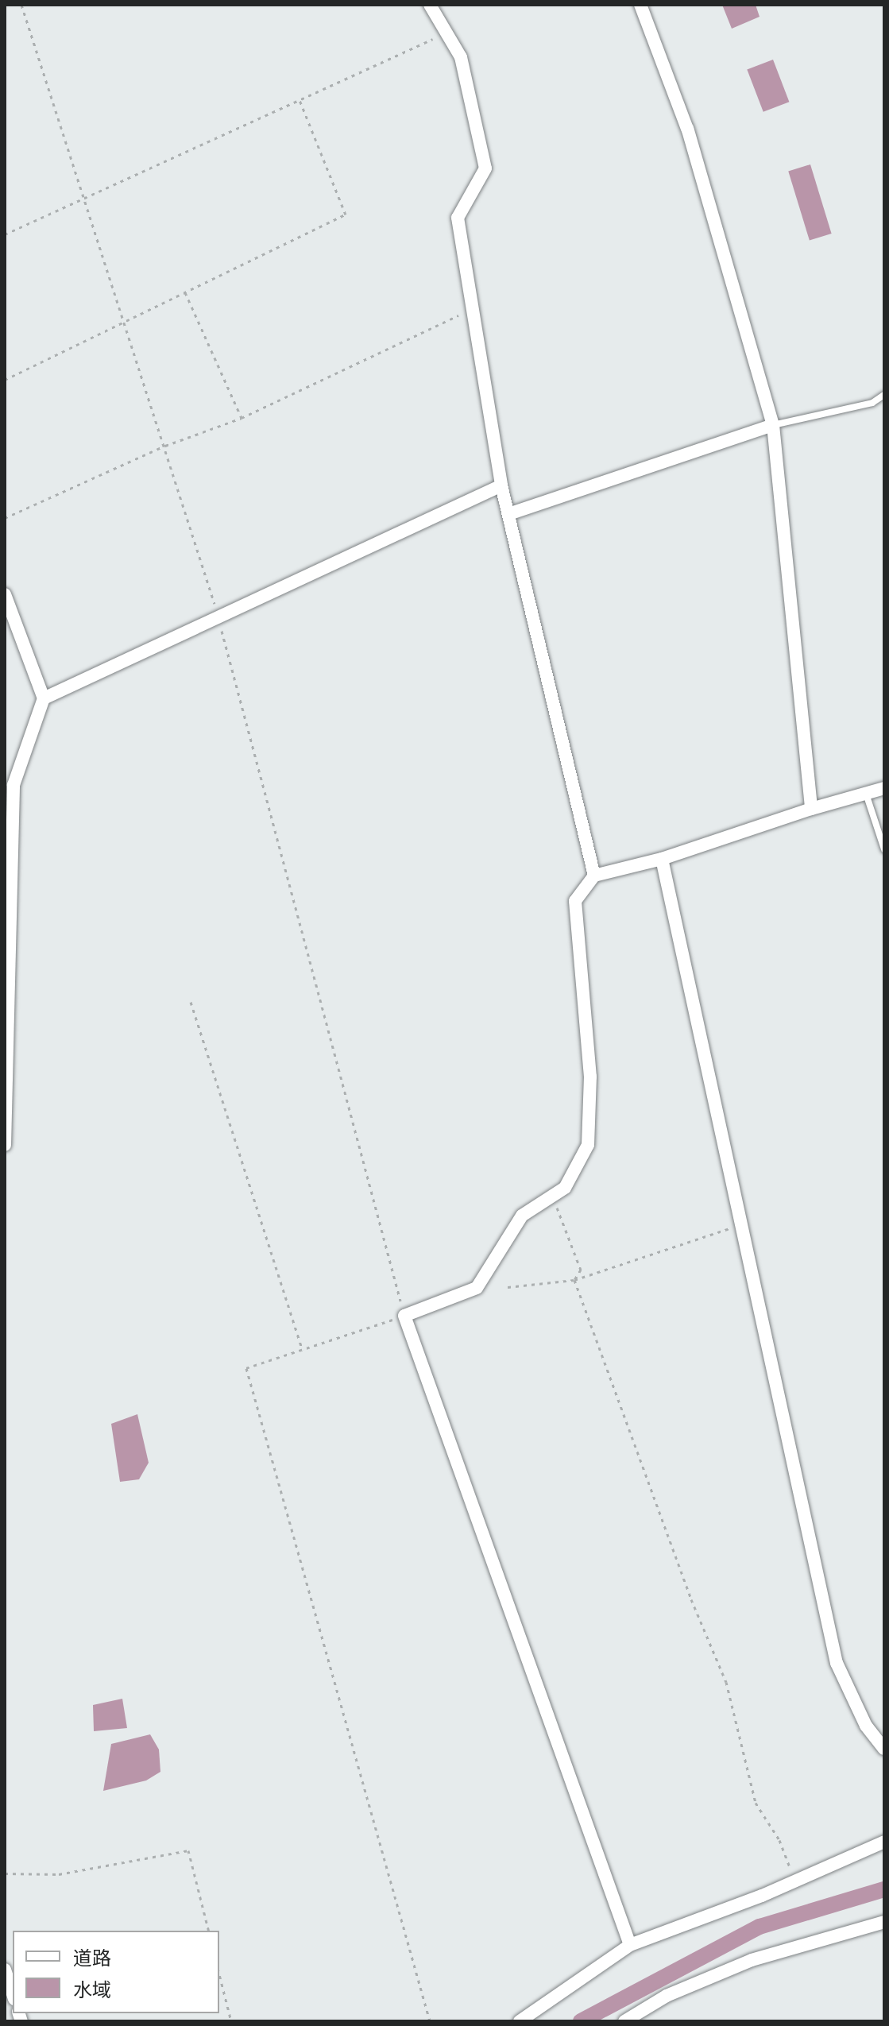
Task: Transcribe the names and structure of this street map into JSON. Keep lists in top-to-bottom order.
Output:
{
  "legend": ["道路", "水域"]
}
